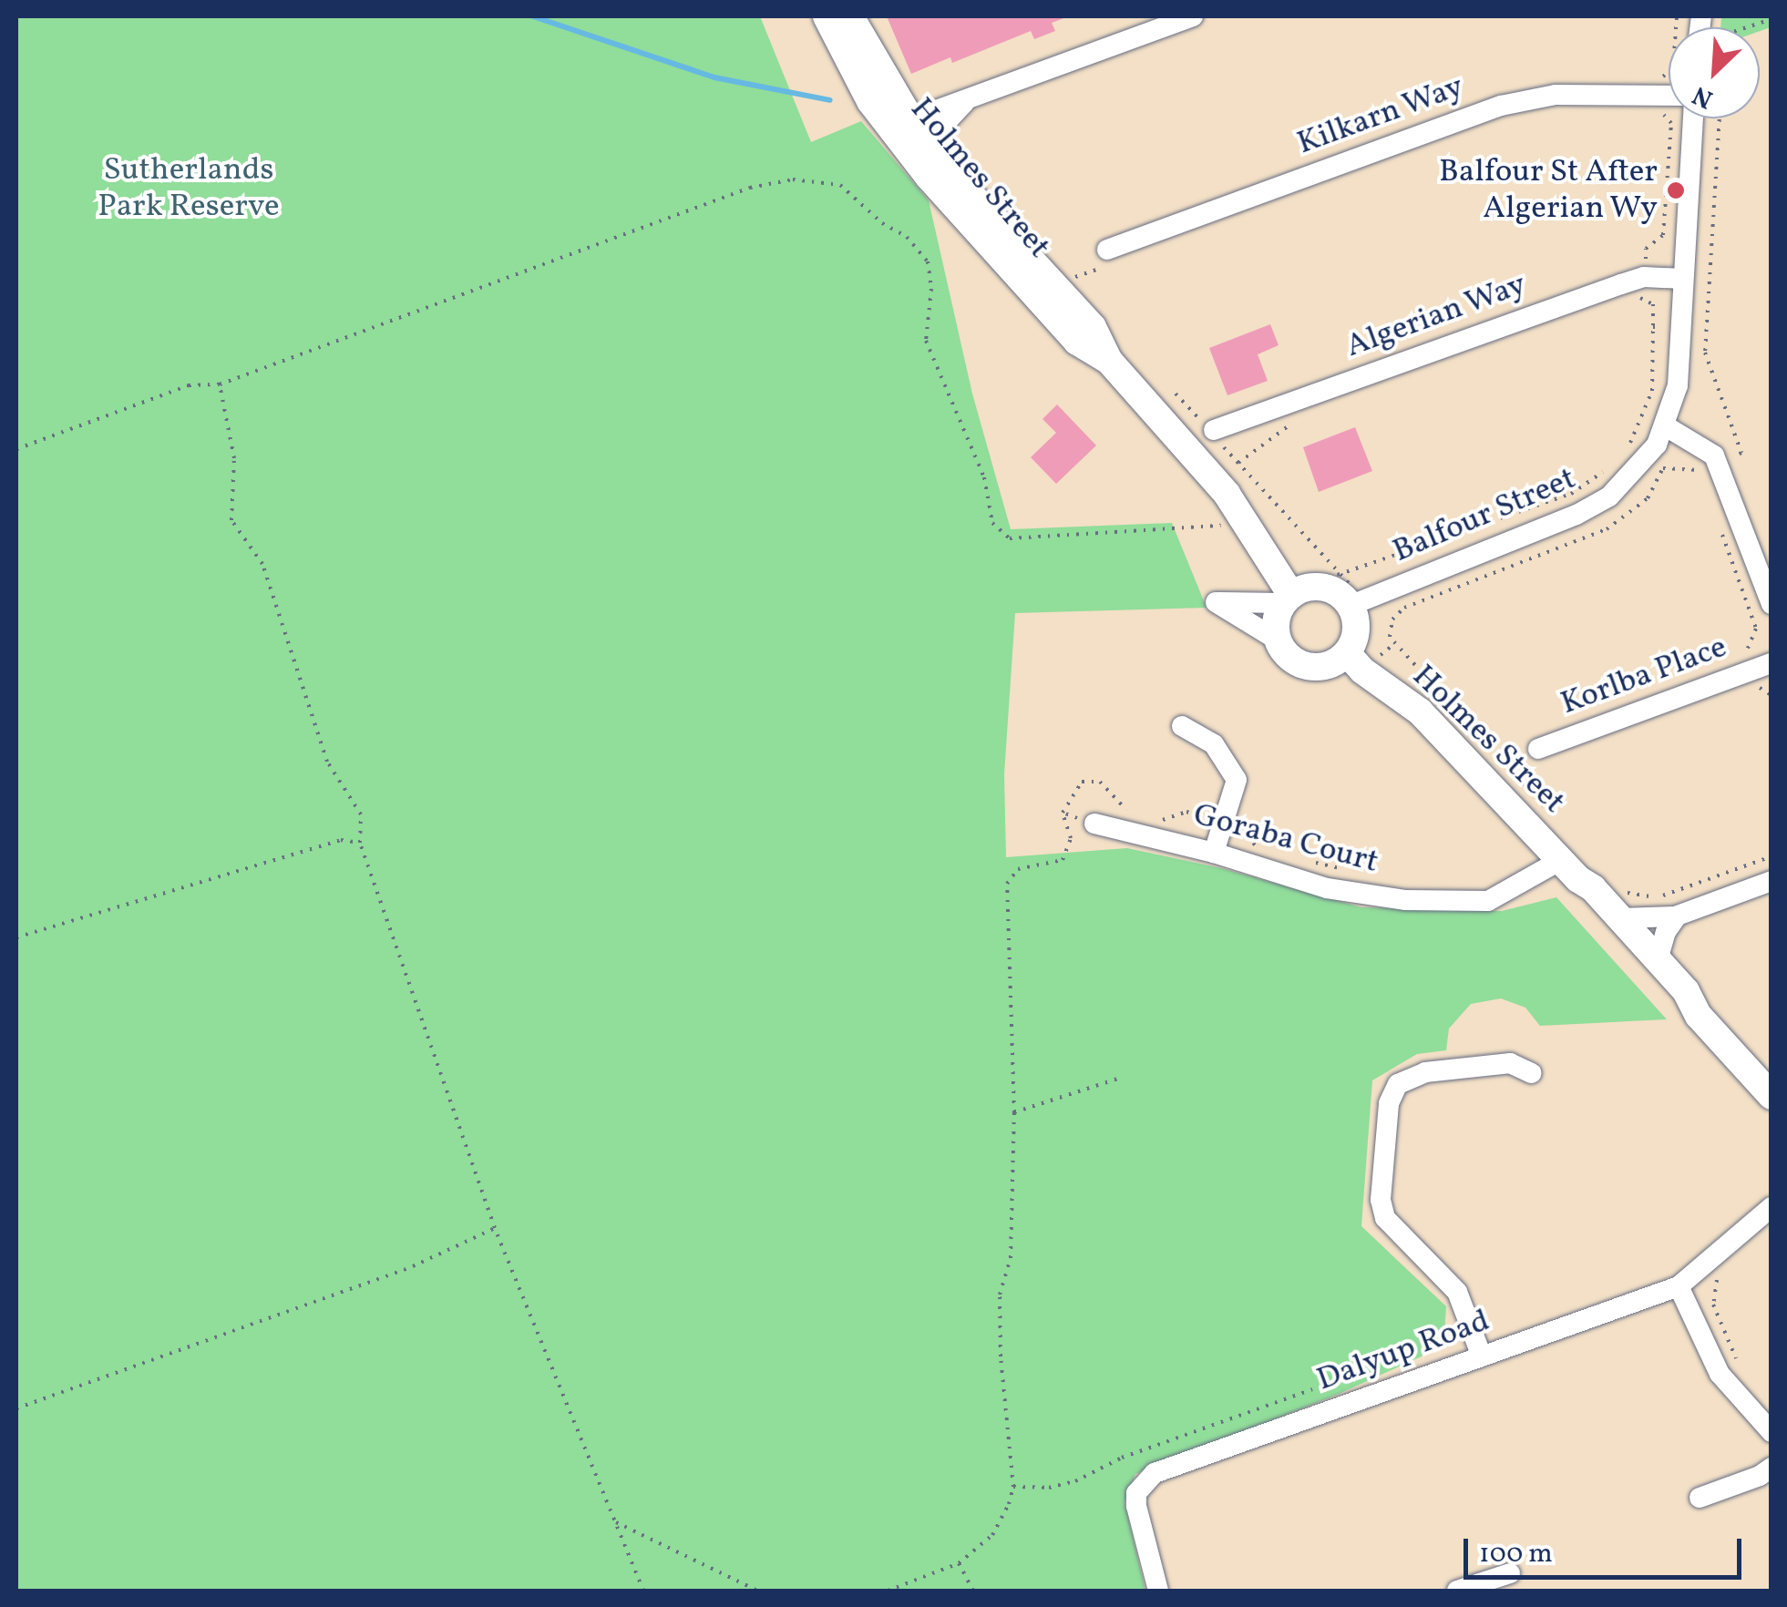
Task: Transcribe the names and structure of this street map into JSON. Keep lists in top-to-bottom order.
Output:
{
  "streets": {
    "main road": ["Holmes Street"],
    "street": [
      "Kilkarn Way",
      "Algerian Way",
      "Balfour Street",
      "Korlba Place",
      "Goraba Court",
      "Dalyup Road"
    ]
  },
  "crossings": [
    ["Holmes Street", "Balfour Street"],
    ["Holmes Street", "Goraba Court"],
    ["Algerian Way", "Balfour Street"]
  ],
  "parks": ["Sutherlands Park Reserve"],
  "places": ["Balfour St After Algerian Wy"],
  "scale_bar": "100 m",
  "north": "bottom left"
}
